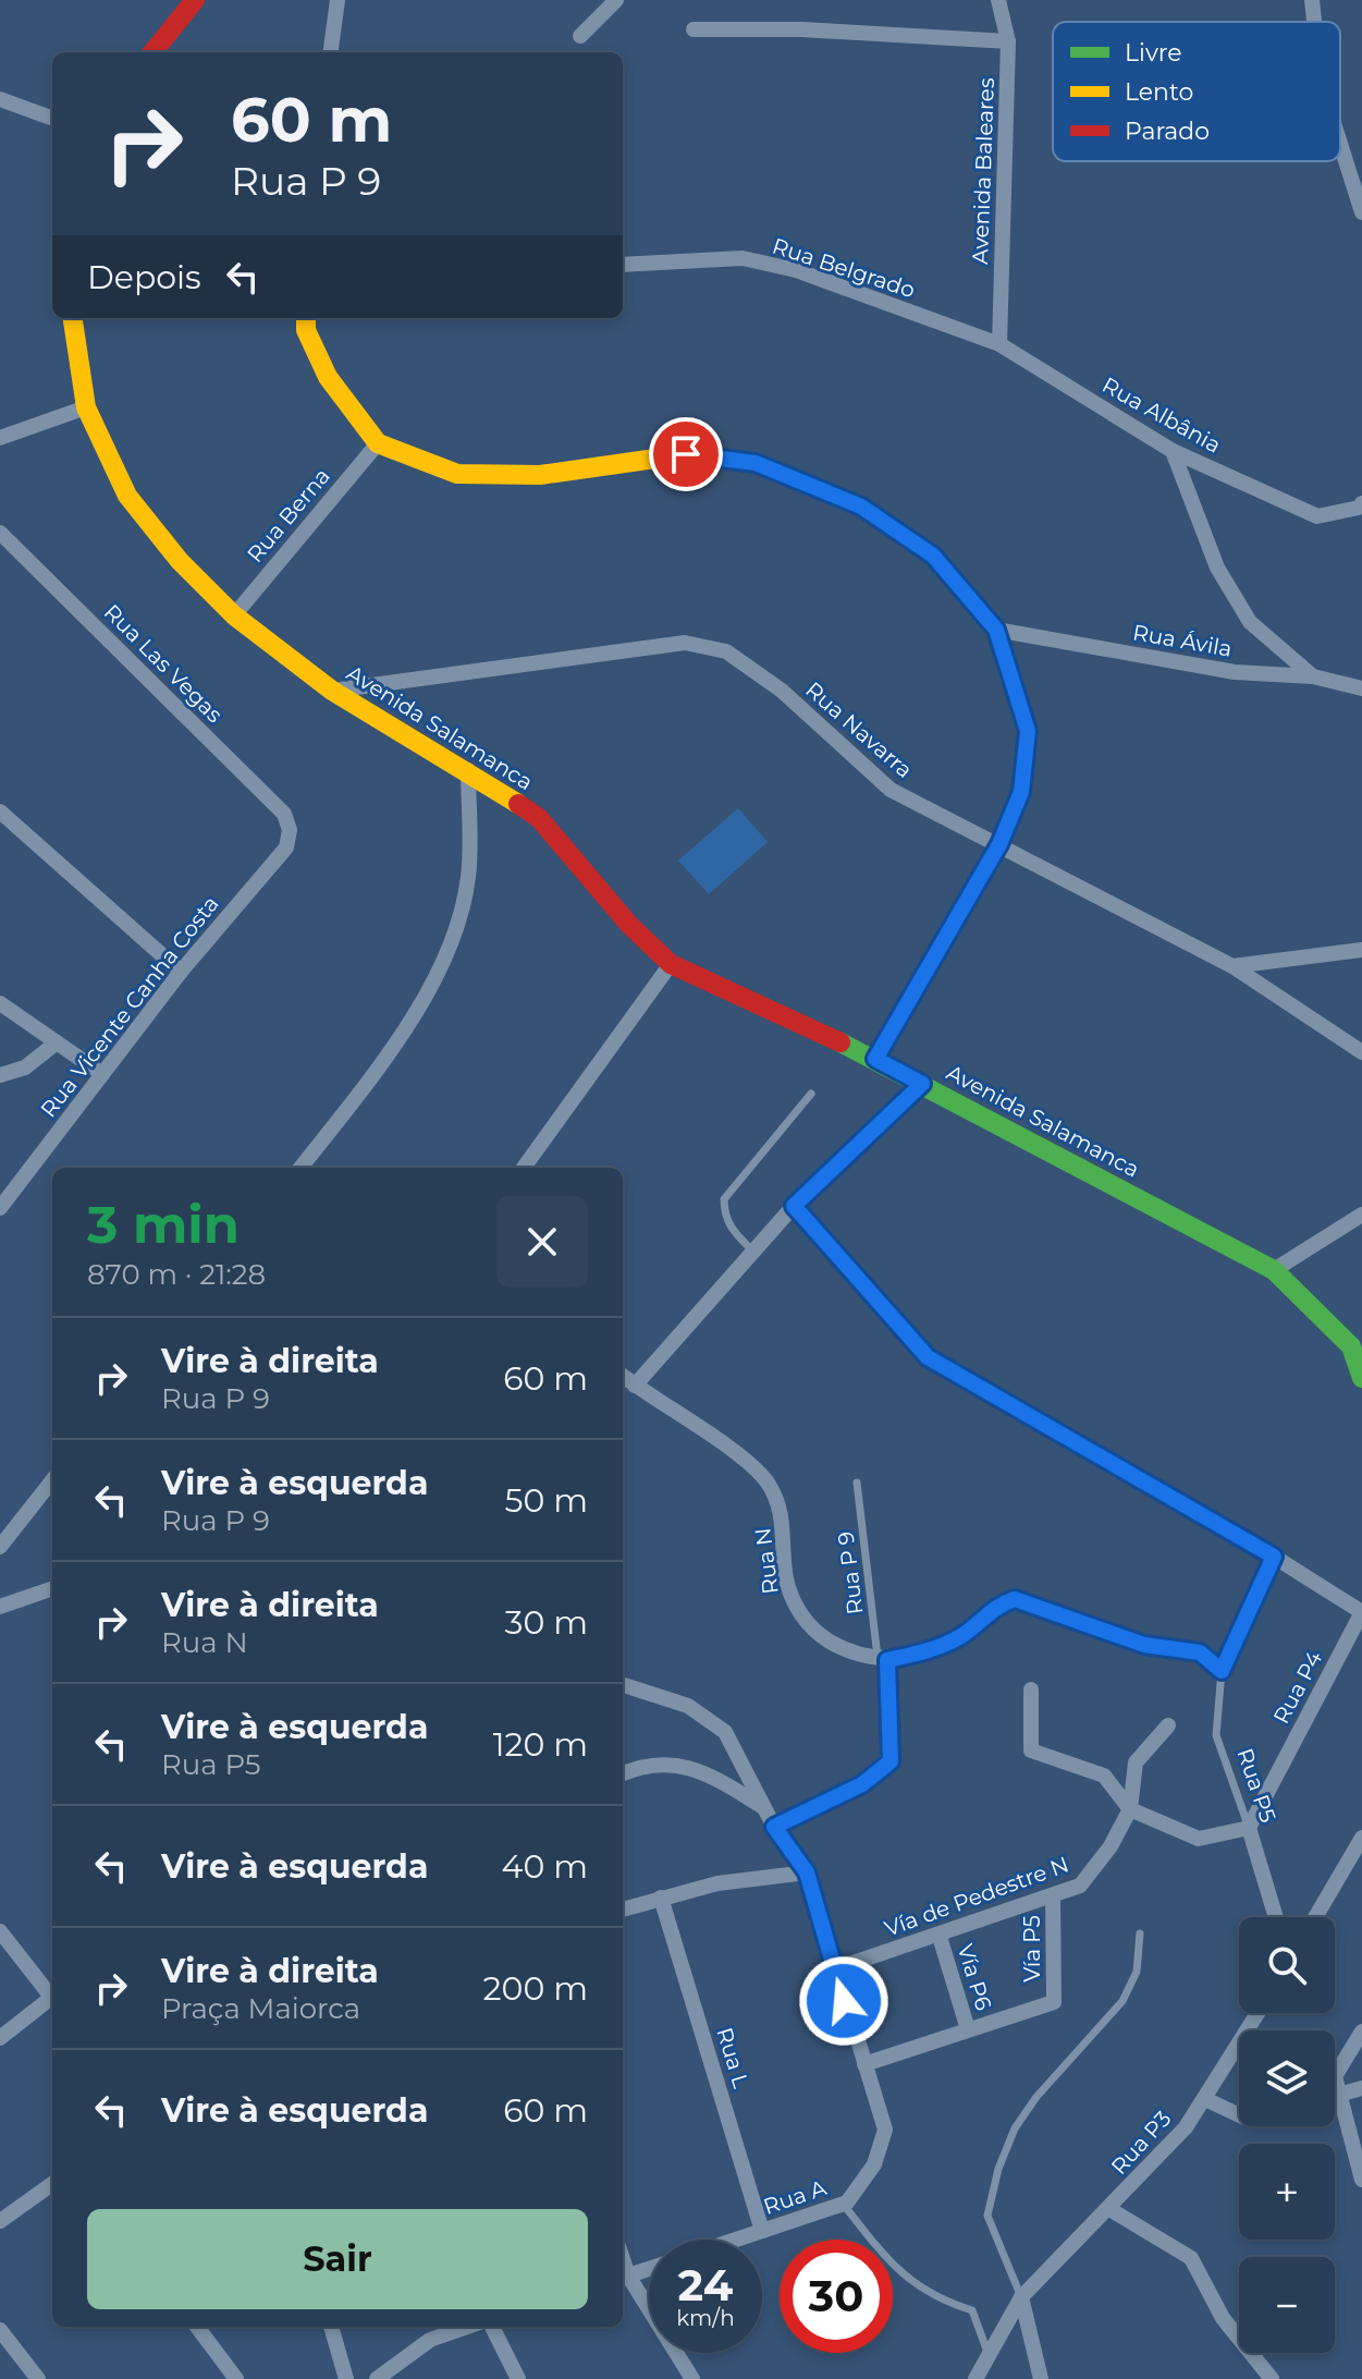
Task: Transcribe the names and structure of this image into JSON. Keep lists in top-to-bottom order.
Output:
{
  "streets": {
    "street": [
      "Avenida Baleares",
      "Rua Belgrado",
      "Rua Albânia",
      "Rua Berna",
      "Rua Ávila",
      "Rua Las Vegas",
      "Avenida Salamanca",
      "Rua Navarra",
      "Rua Vicente Canha Costa",
      "Rua N",
      "Rua P4",
      "Rua P5",
      "Vía de Pedestre N",
      "Vía P5",
      "Vía P6",
      "Rua L",
      "Rua P3",
      "Rua A"
    ],
    "lane": ["Rua P 9"]
  },
  "crossings": [
    ["Avenida Baleares", "Rua Belgrado"],
    ["Avenida Baleares", "Rua Albânia"],
    ["Rua Belgrado", "Rua Albânia"],
    ["Rua Berna", "Avenida Salamanca"],
    ["Rua Las Vegas", "Rua Vicente Canha Costa"],
    ["Avenida Salamanca", "Rua Navarra"],
    ["Rua N", "Rua P 9"],
    ["Rua P4", "Rua P5"],
    ["Vía de Pedestre N", "Vía P5"],
    ["Vía de Pedestre N", "Vía P6"],
    ["Vía P5", "Vía P6"],
    ["Rua L", "Rua A"]
  ],
  "legend": ["Livre", "Lento", "Parado"],
  "page": {
    "turn": ["60 m", "Rua P 9"],
    "then": "Depois",
    "heading": ["3 min", "870 m · 21:28"],
    "list": [
      {
        "name": "Vire à direita",
        "note": "Rua P 9",
        "value": "60 m"
      },
      {
        "name": "Vire à esquerda",
        "note": "Rua P 9",
        "value": "50 m"
      },
      {
        "name": "Vire à direita",
        "note": "Rua N",
        "value": "30 m"
      },
      {
        "name": "Vire à esquerda",
        "note": "Rua P5",
        "value": "120 m"
      },
      {
        "name": "Vire à esquerda",
        "value": "40 m"
      },
      {
        "name": "Vire à direita",
        "note": "Praça Maiorca",
        "value": "200 m"
      },
      {
        "name": "Vire à esquerda",
        "value": "60 m"
      }
    ],
    "map_buttons": ["+", "−"],
    "buttons": "Sair",
    "speed": "24 km/h",
    "limit": "30"
  }
}
